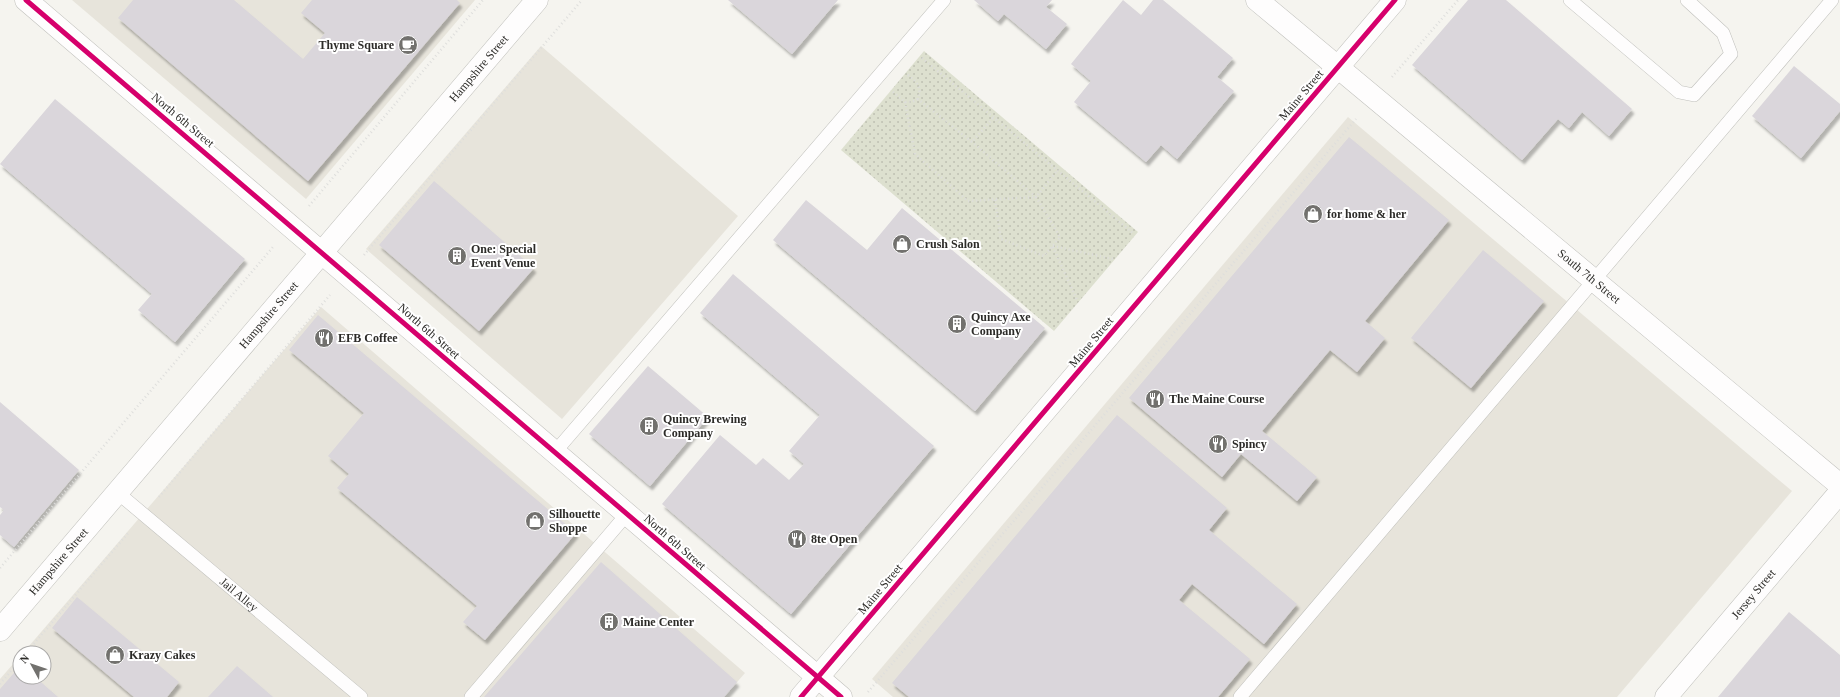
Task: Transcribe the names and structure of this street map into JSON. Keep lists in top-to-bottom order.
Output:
{
  "streets": {
    "street": [
      "Hampshire Street",
      "Maine Street",
      "North 6th Street",
      "South 7th Street",
      "Jersey Street"
    ],
    "lane": ["Jail Alley"]
  },
  "crossings": [
    ["Hampshire Street", "North 6th Street"],
    ["Hampshire Street", "Jail Alley"],
    ["Maine Street", "North 6th Street"],
    ["Maine Street", "South 7th Street"]
  ],
  "places": {
    "cafe": ["Thyme Square"],
    "shop": [
      "for home & her",
      "Crush Salon",
      "Silhouette Shoppe",
      "Krazy Cakes"
    ],
    "building": [
      "One: Special Event Venue",
      "Quincy Axe Company",
      "Quincy Brewing Company",
      "Maine Center"
    ],
    "restaurant": [
      "EFB Coffee",
      "The Maine Course",
      "Spincy",
      "8te Open"
    ]
  },
  "north": "top left"
}
